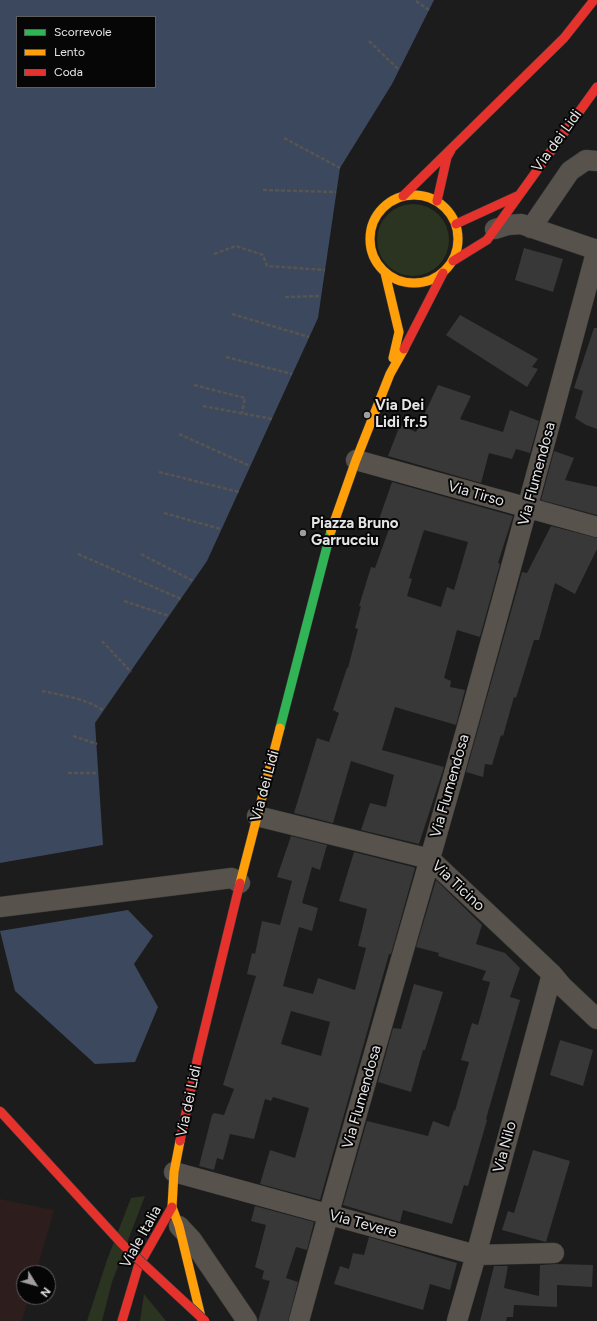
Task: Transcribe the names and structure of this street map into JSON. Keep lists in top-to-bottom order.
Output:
{
  "streets": {
    "main road": ["Via dei Lidi", "Viale Italia"],
    "street": [
      "Via Flumendosa",
      "Via Tirso",
      "Via Ticino",
      "Via Nilo",
      "Via Tevere"
    ]
  },
  "crossings": [
    ["Via dei Lidi", "Via Tirso"],
    ["Via dei Lidi", "Via Ticino"],
    ["Via dei Lidi", "Via Tevere"],
    ["Via dei Lidi", "Viale Italia"],
    ["Via Flumendosa", "Via Tirso"],
    ["Via Flumendosa", "Via Ticino"],
    ["Via Flumendosa", "Via Tevere"],
    ["Via Ticino", "Via Nilo"],
    ["Via Nilo", "Via Tevere"]
  ],
  "places": ["Via Dei Lidi fr.5", "Piazza Bruno Garrucciu"],
  "legend": ["Scorrevole", "Lento", "Coda"],
  "north": "bottom right"
}
